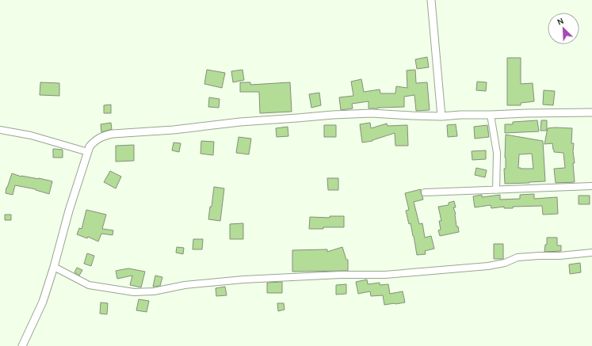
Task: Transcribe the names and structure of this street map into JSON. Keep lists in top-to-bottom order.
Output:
{
  "north": "top left"
}
